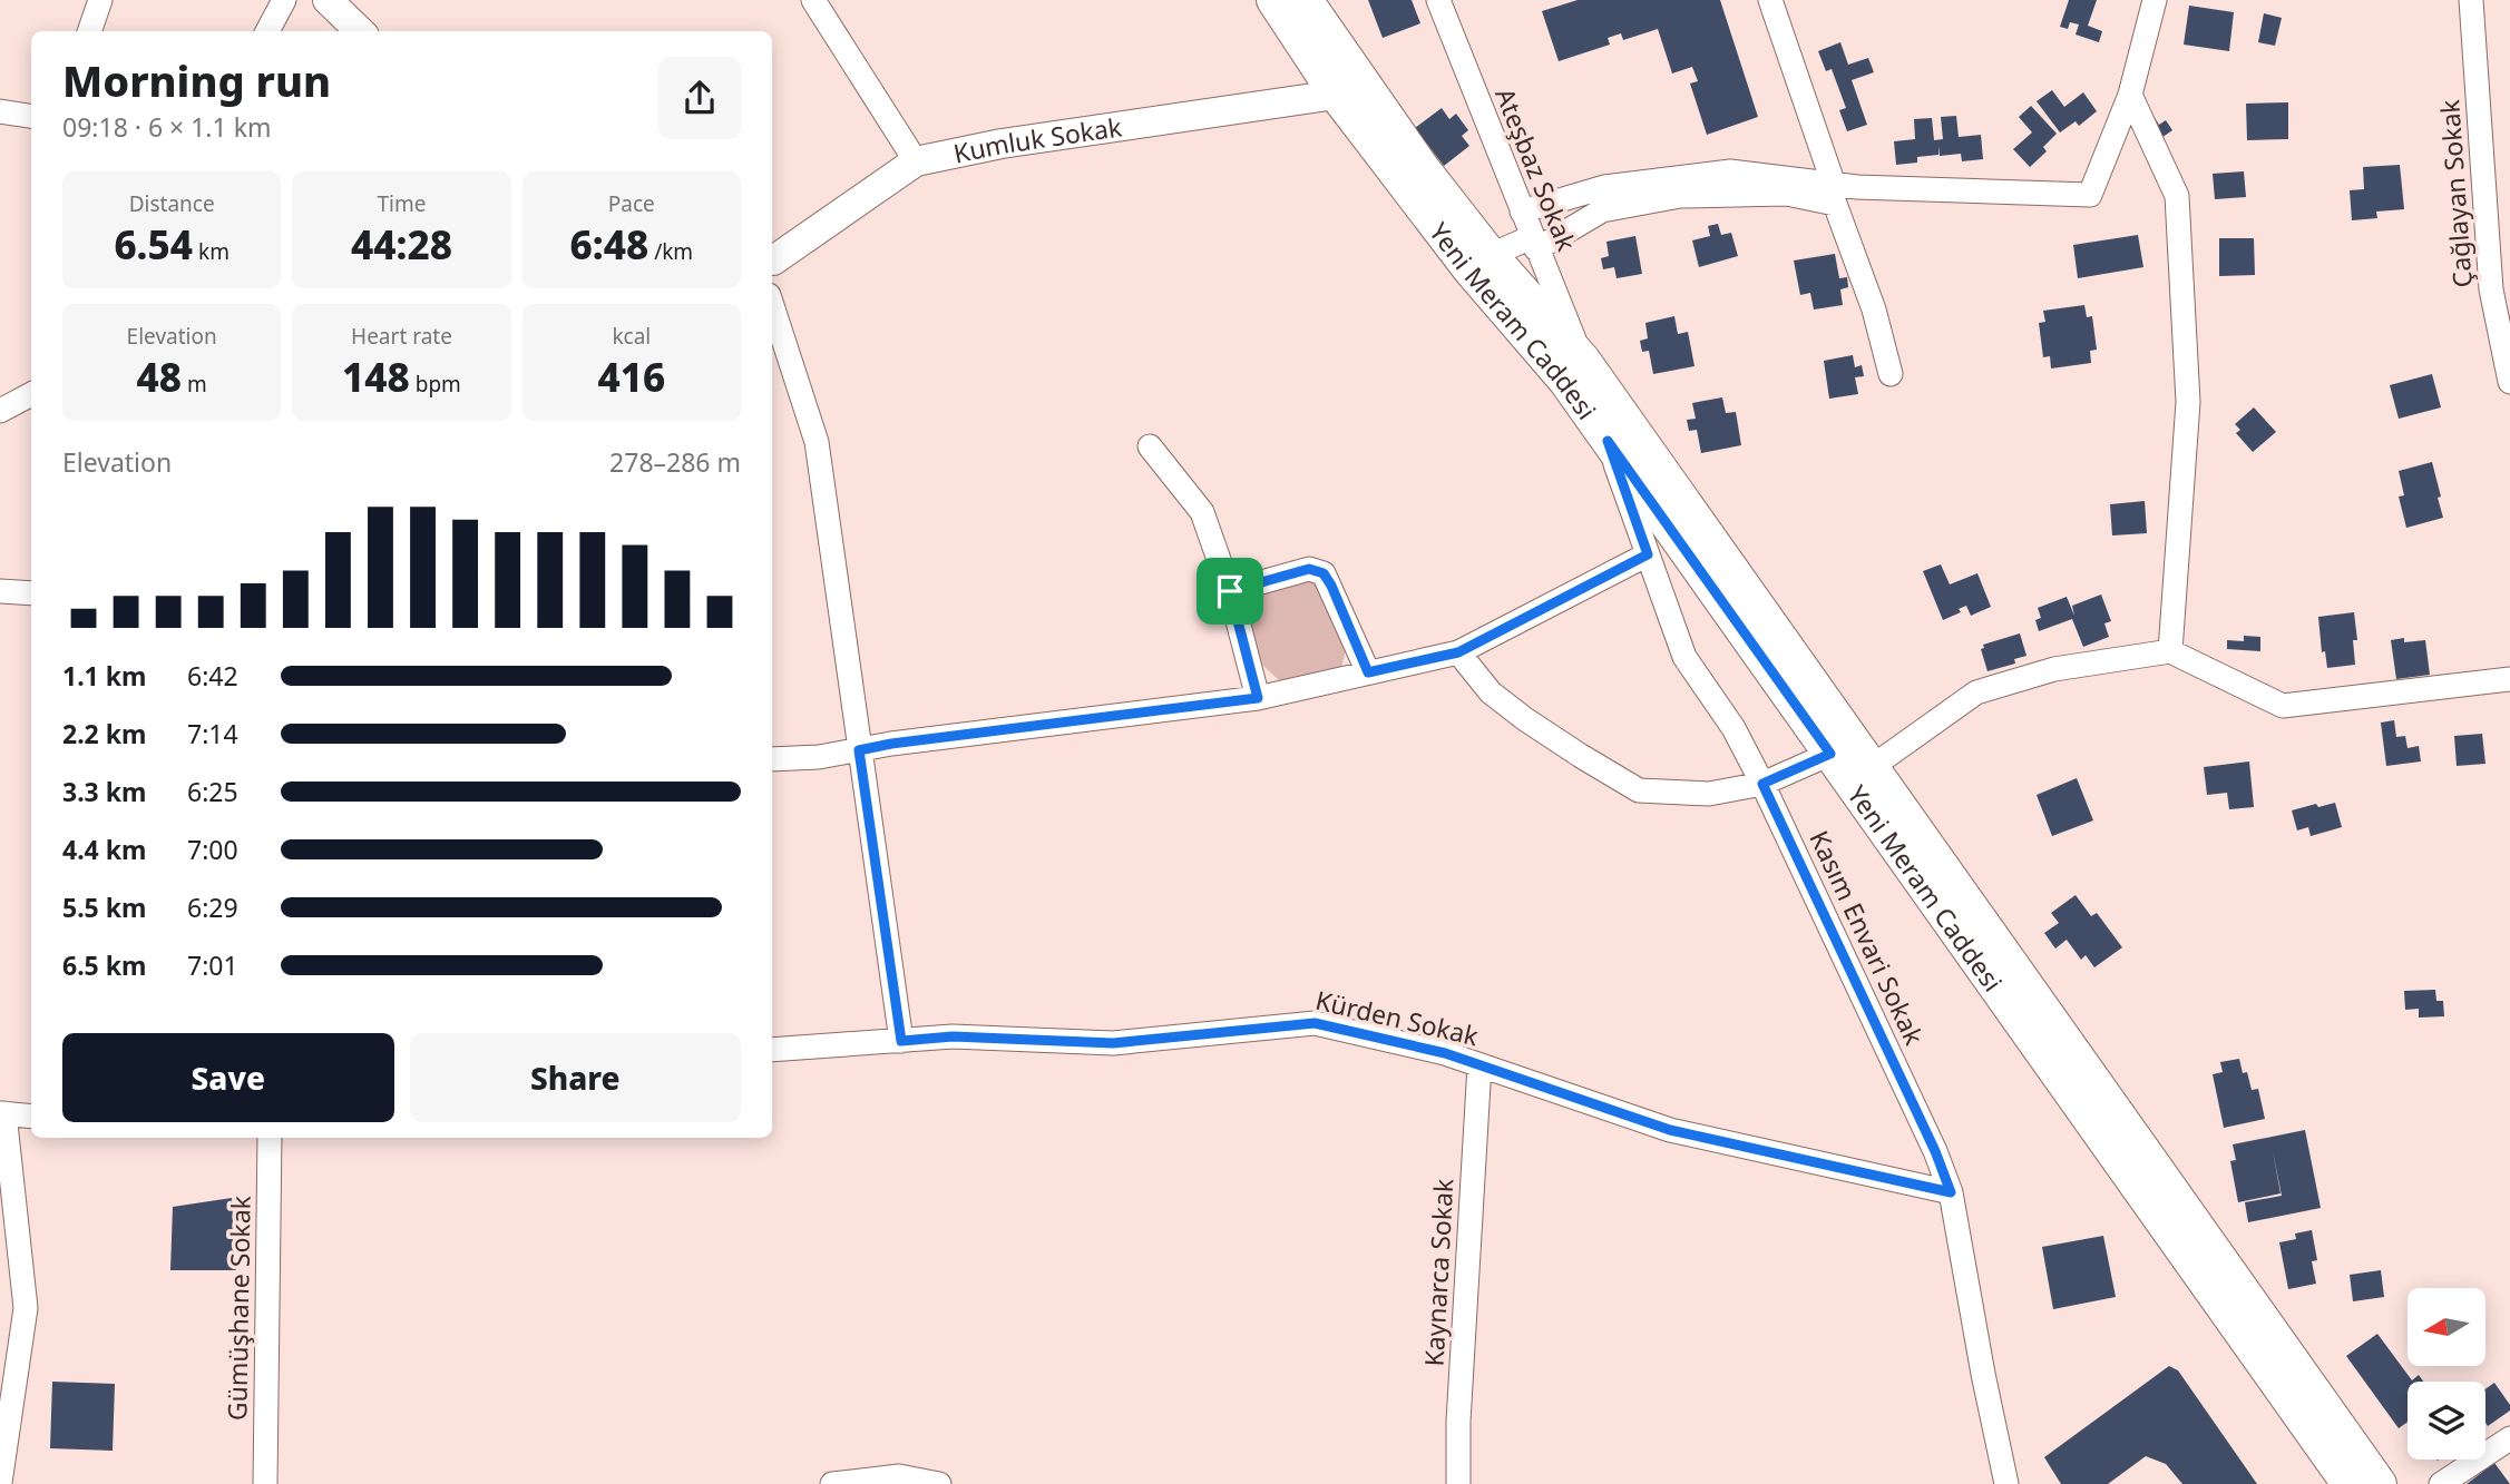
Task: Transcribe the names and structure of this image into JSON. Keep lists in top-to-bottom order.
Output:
{
  "streets": {
    "main road": ["Yeni Meram Caddesi"],
    "street": [
      "Kumluk Sokak",
      "Ateşbaz Sokak",
      "Çağlayan Sokak",
      "Kasım Envari Sokak",
      "Kürden Sokak",
      "Kaynarca Sokak",
      "Gümüşhane Sokak"
    ]
  },
  "crossings": [
    ["Kumluk Sokak", "Yeni Meram Caddesi"],
    ["Ateşbaz Sokak", "Yeni Meram Caddesi"],
    ["Yeni Meram Caddesi", "Kasım Envari Sokak"],
    ["Kasım Envari Sokak", "Kürden Sokak"],
    ["Kürden Sokak", "Kaynarca Sokak"]
  ],
  "north": "left",
  "page": {
    "heading": ["Morning run", "09:18 · 6 × 1.1 km"],
    "stats": [
      ["Distance", "6.54 km"],
      ["Time", "44:28"],
      ["Pace", "6:48 /km"],
      ["Elevation", "48 m"],
      ["Heart rate", "148 bpm"],
      ["kcal", "416"]
    ],
    "chart": ["Elevation", "278–286 m"],
    "list": [
      {
        "name": "1.1 km",
        "note": "6:42"
      },
      {
        "name": "2.2 km",
        "note": "7:14"
      },
      {
        "name": "3.3 km",
        "note": "6:25"
      },
      {
        "name": "4.4 km",
        "note": "7:00"
      },
      {
        "name": "5.5 km",
        "note": "6:29"
      },
      {
        "name": "6.5 km",
        "note": "7:01"
      }
    ],
    "buttons": ["Save", "Share"]
  }
}
